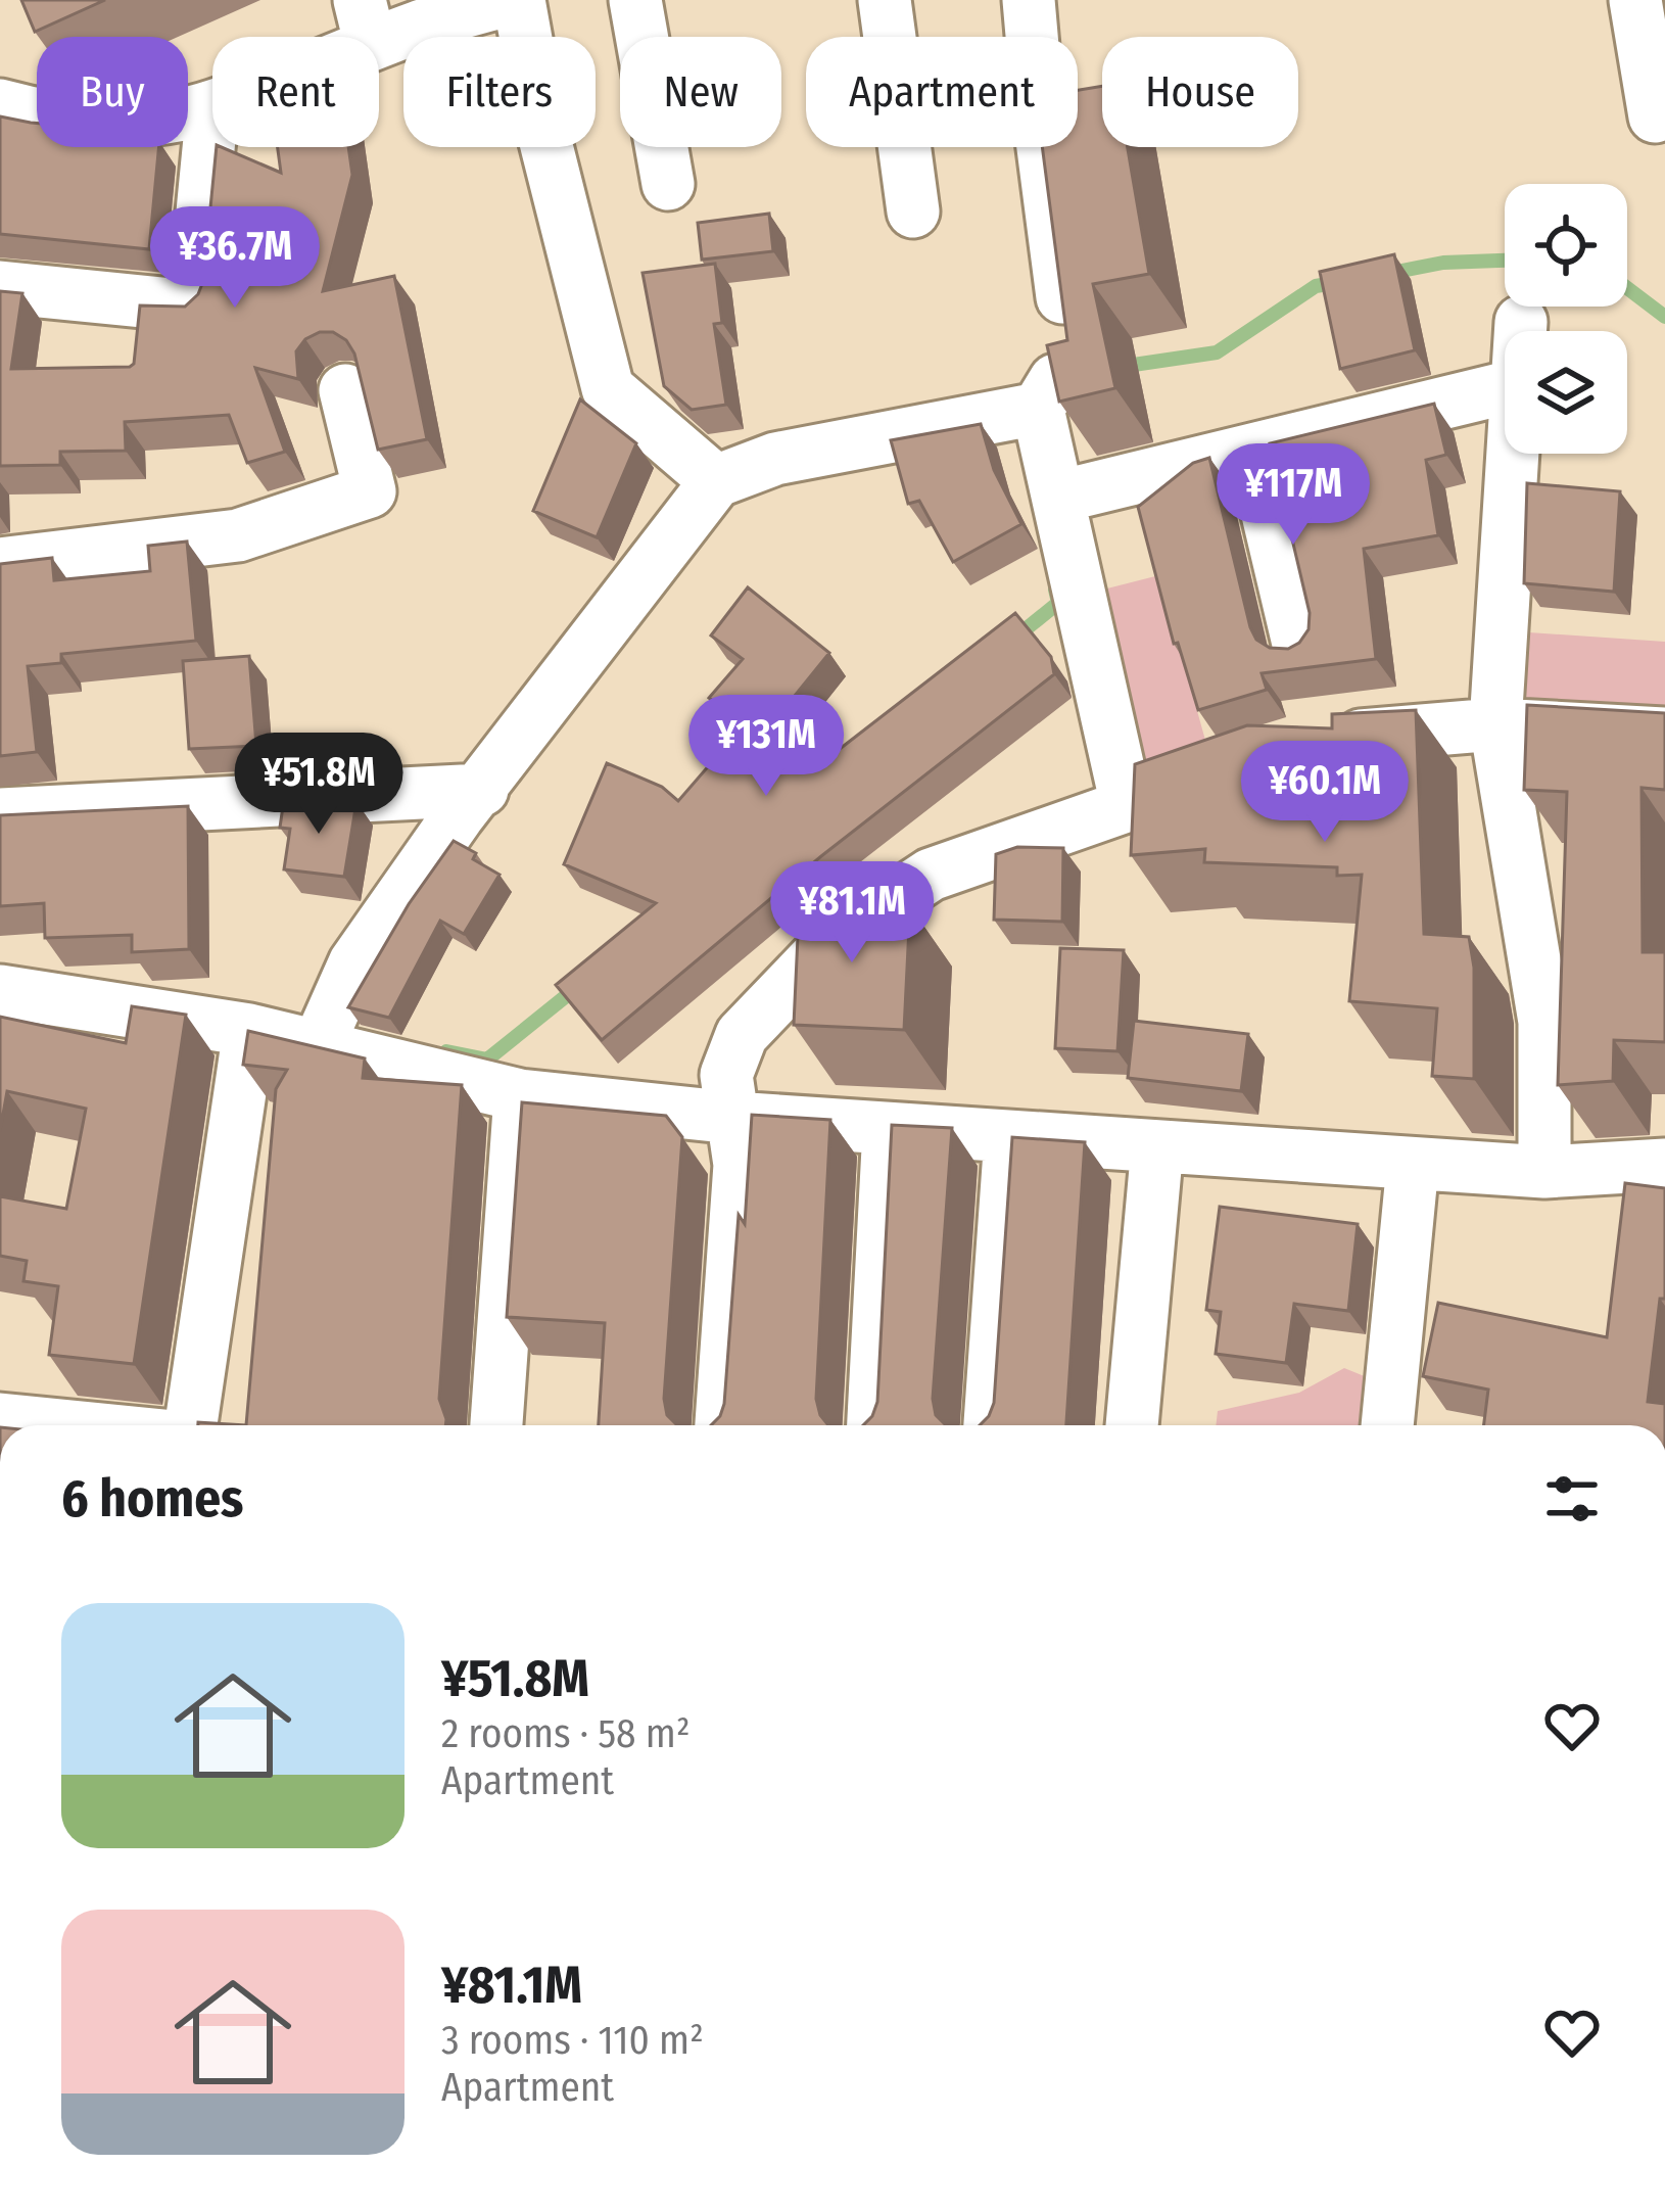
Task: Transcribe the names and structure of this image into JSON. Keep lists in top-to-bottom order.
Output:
{
  "page": {
    "chip": [
      "Buy",
      "Rent",
      "Filters",
      "New",
      "Apartment",
      "House"
    ],
    "price": [
      "¥36.7M",
      "¥117M",
      "¥131M",
      "¥51.8M",
      "¥60.1M",
      "¥81.1M"
    ],
    "heading": "6 homes",
    "list": [
      {
        "name": "¥51.8M",
        "note": "2 rooms · 58 m² · Apartment"
      },
      {
        "name": "¥81.1M",
        "note": "3 rooms · 110 m² · Apartment"
      }
    ]
  }
}
